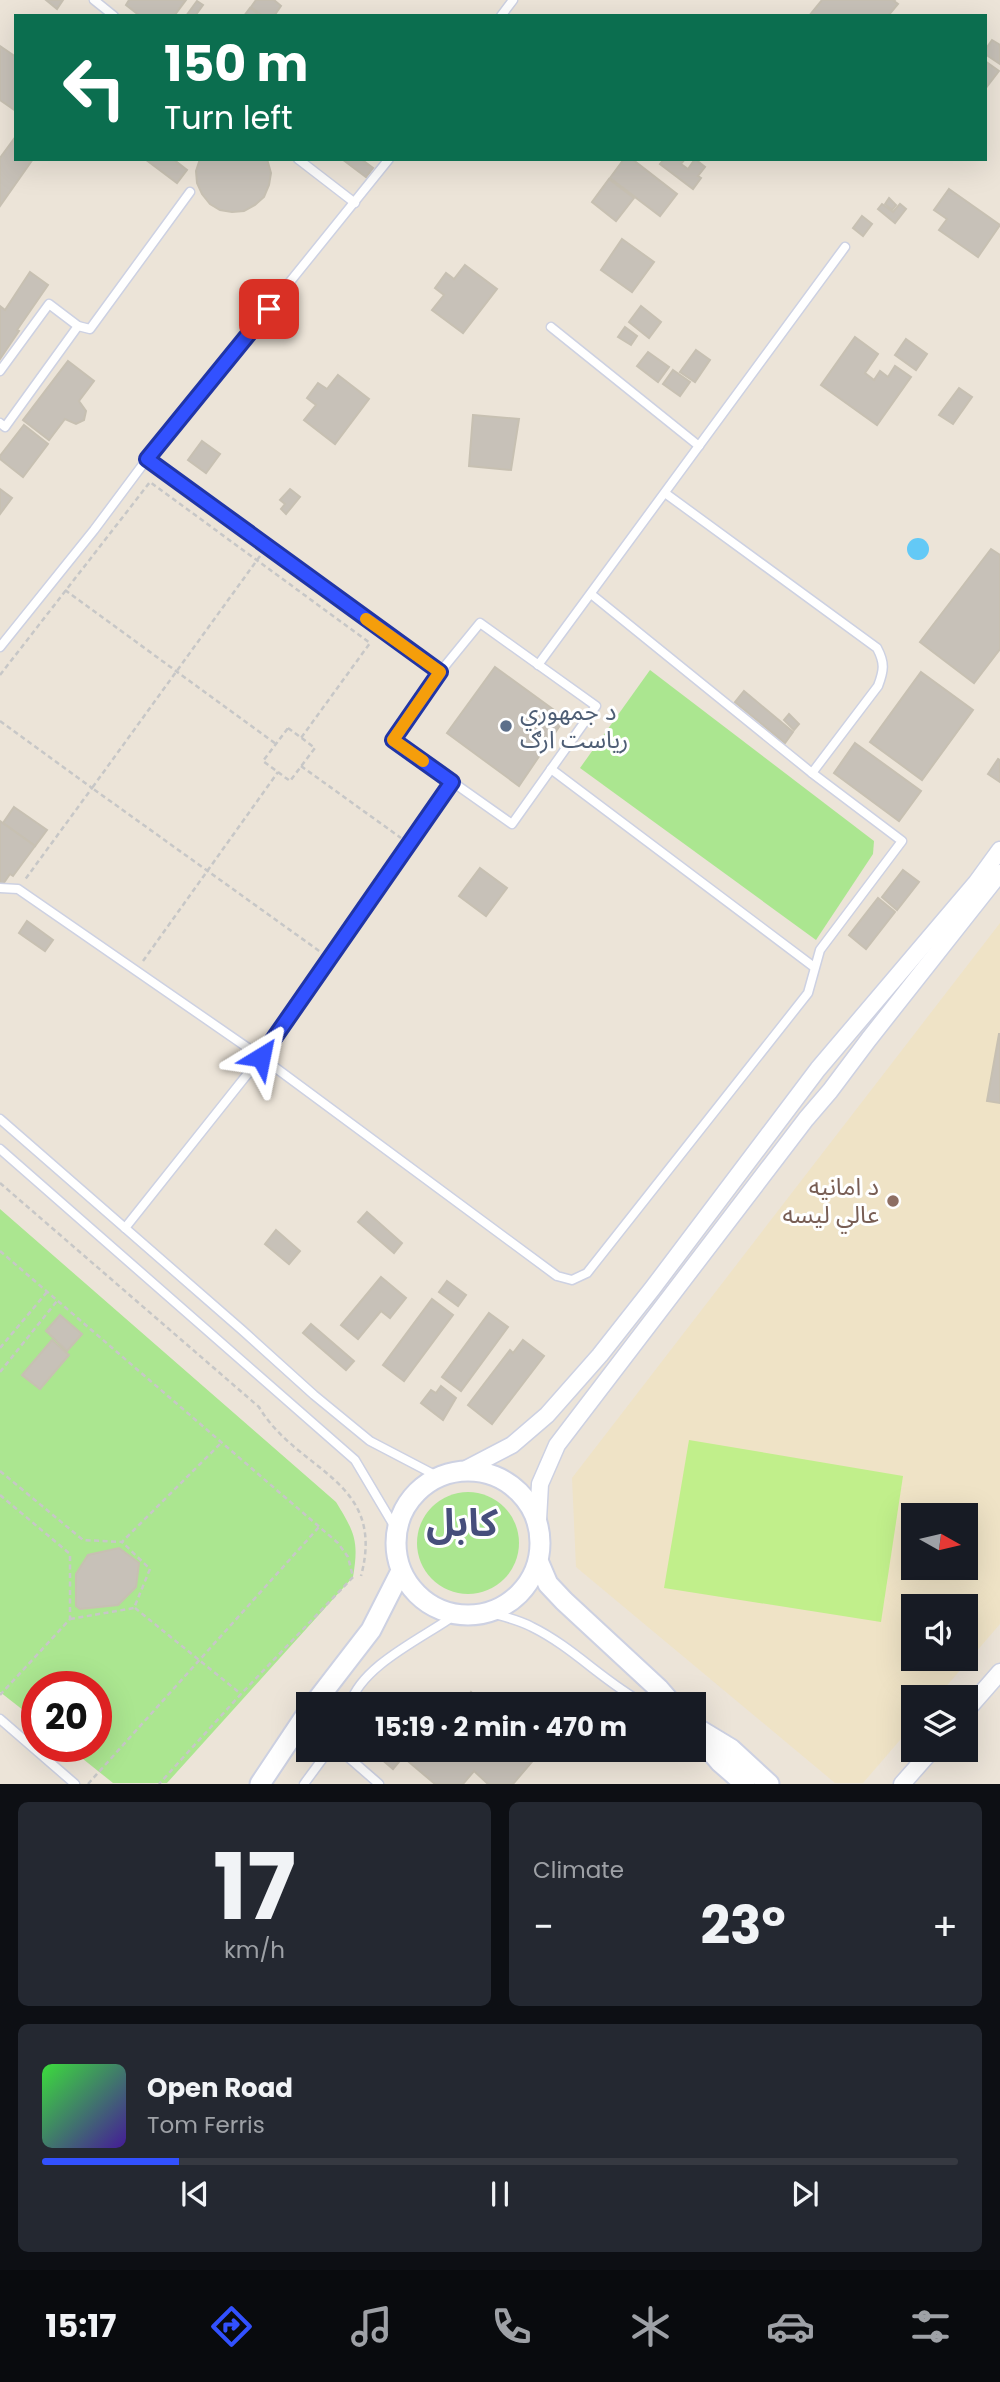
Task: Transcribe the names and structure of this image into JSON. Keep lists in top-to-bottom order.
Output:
{
  "districts": ["کابل"],
  "places": ["د جمهوري ریاست ارګ", "د امانیه عالي لیسه"],
  "north": "right",
  "page": {
    "turn": ["150 m", "Turn left"],
    "limit": "20",
    "trip": "15:19 · 2 min · 470 m",
    "tile": [
      ["17", "km/h"],
      "Climate"
    ],
    "heat": ["−", "23°", "+"],
    "song": ["Open Road", "Tom Ferris"],
    "tabs": "15:17"
  }
}
